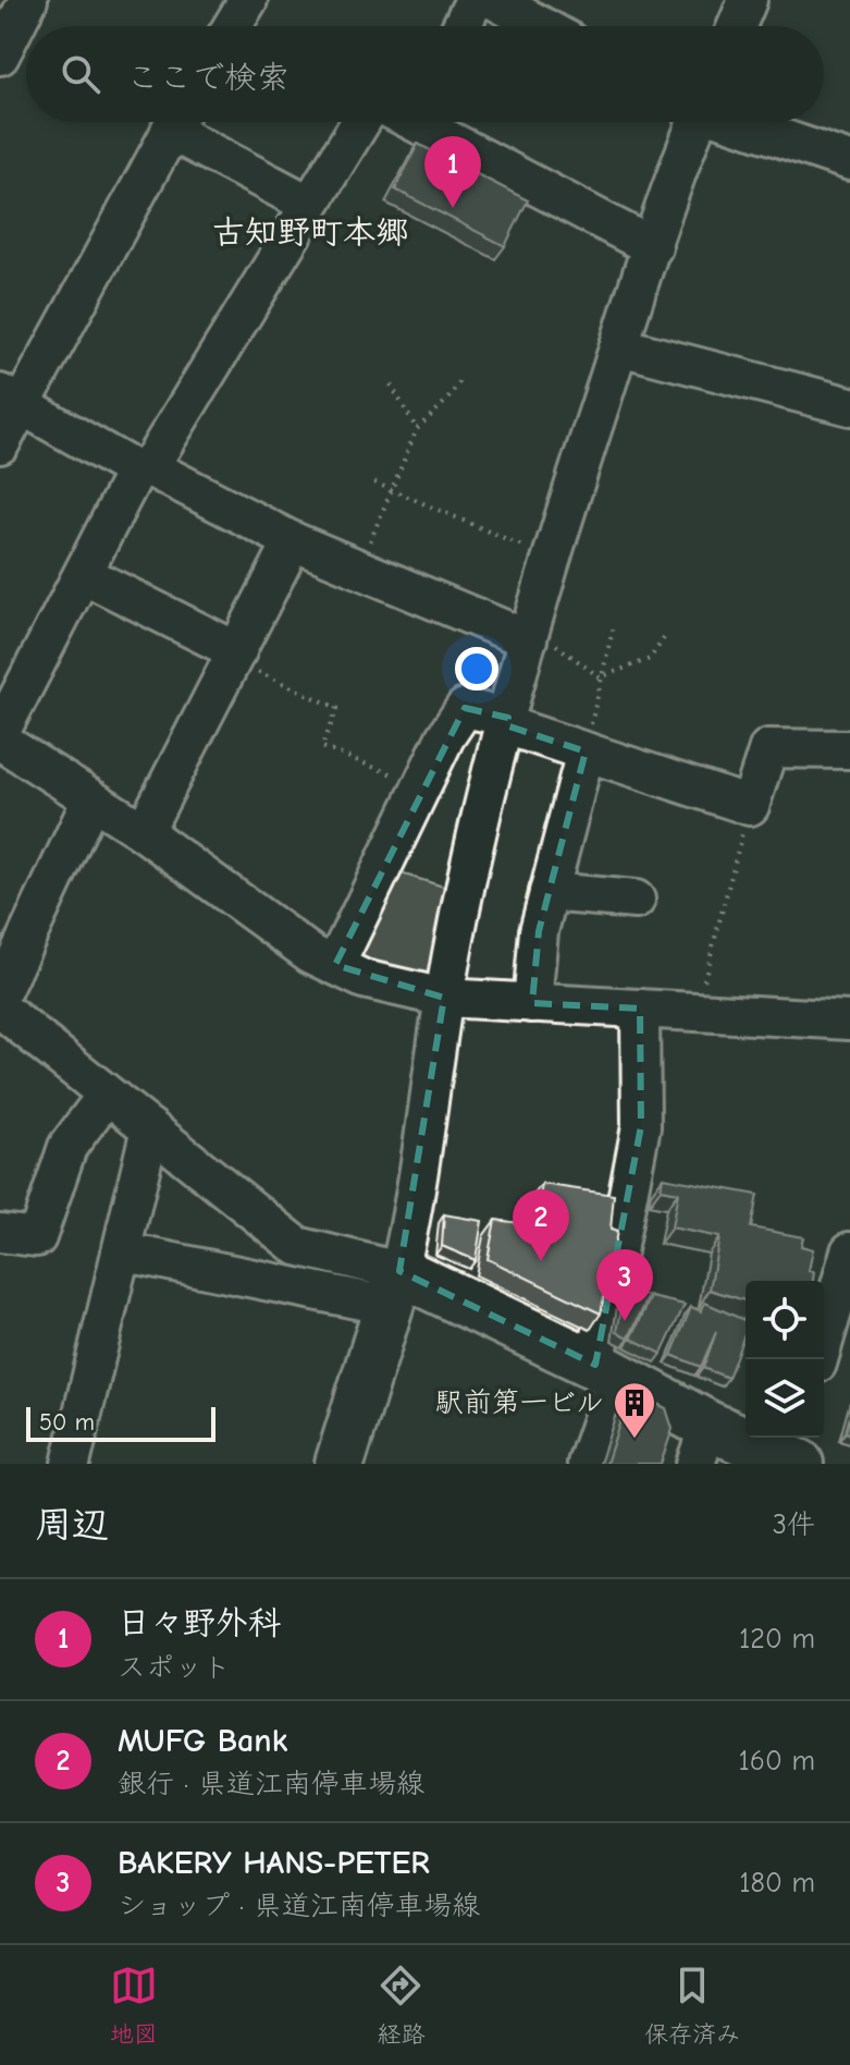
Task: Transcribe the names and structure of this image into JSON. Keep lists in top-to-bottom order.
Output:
{
  "districts": ["古知野町本郷"],
  "places": {
    "building": ["駅前第一ビル"]
  },
  "scale_bar": "50 m",
  "page": {
    "search": "ここで検索",
    "pins": ["1", "2", "3"],
    "scale": "50 m",
    "heading": ["周辺", "3件"],
    "list": [
      {
        "mark": "1",
        "name": "日々野外科",
        "note": "スポット",
        "value": "120 m"
      },
      {
        "mark": "2",
        "name": "MUFG Bank",
        "note": "銀行 · 県道江南停車場線",
        "value": "160 m"
      },
      {
        "mark": "3",
        "name": "BAKERY HANS-PETER",
        "note": "ショップ · 県道江南停車場線",
        "value": "180 m"
      }
    ],
    "nav": ["地図", "経路", "保存済み"]
  }
}
